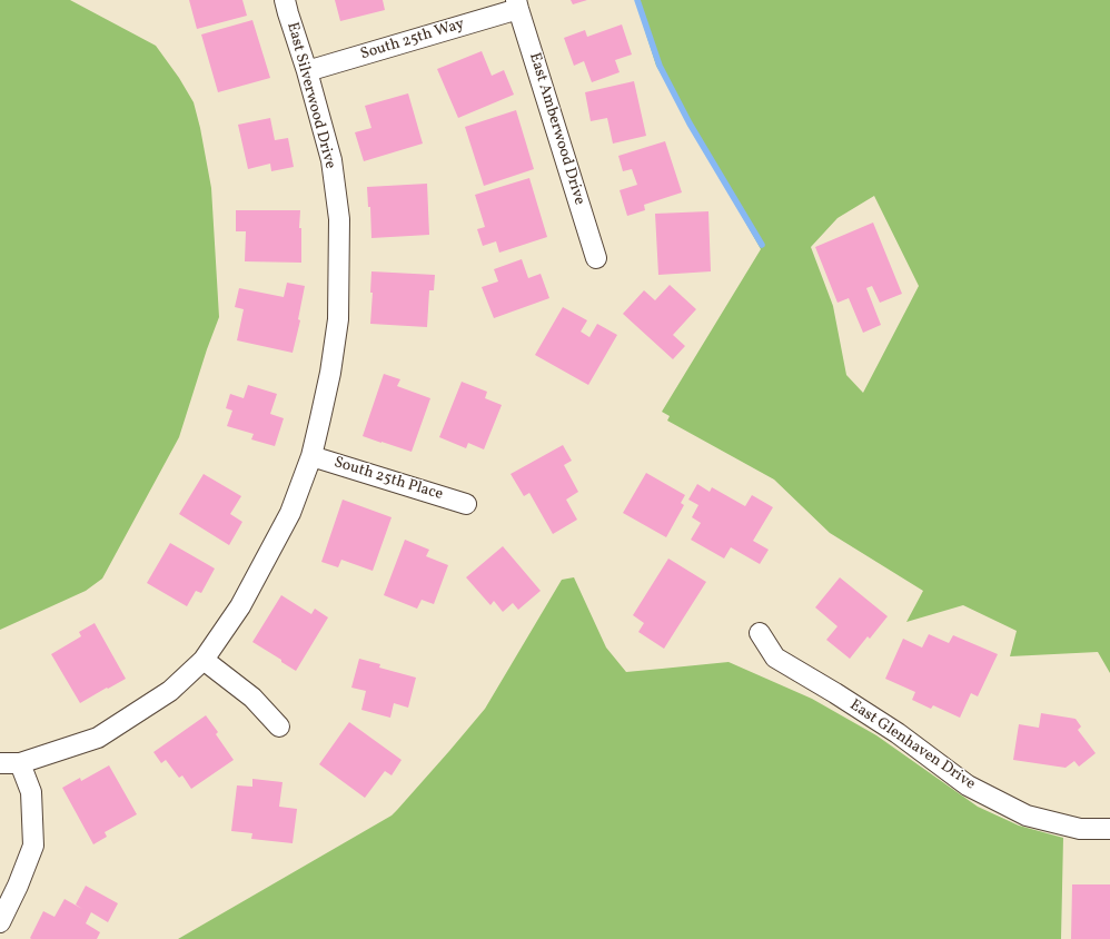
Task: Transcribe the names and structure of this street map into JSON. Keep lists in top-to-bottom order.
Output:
{
  "streets": {
    "street": [
      "South 25th Way",
      "East Silverwood Drive",
      "East Amberwood Drive",
      "South 25th Place",
      "East Glenhaven Drive"
    ]
  },
  "crossings": [
    ["South 25th Way", "East Silverwood Drive"],
    ["South 25th Way", "East Amberwood Drive"],
    ["East Silverwood Drive", "South 25th Place"]
  ]
}
